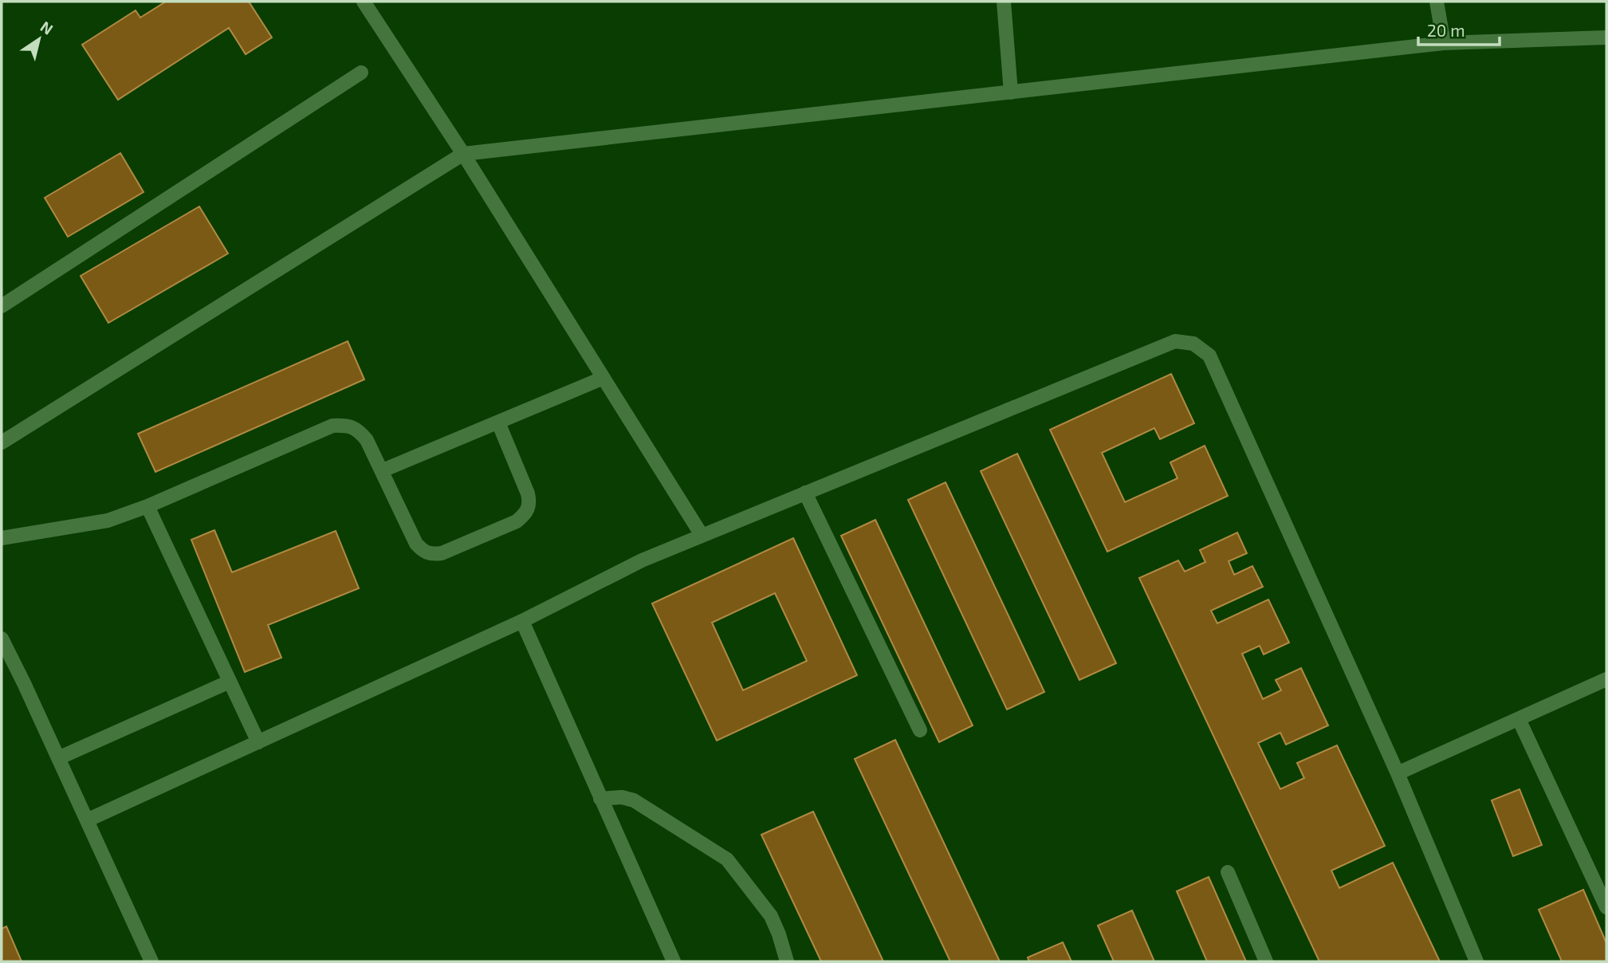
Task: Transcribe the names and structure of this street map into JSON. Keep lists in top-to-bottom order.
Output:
{
  "scale_bar": "20 m",
  "north": "top right"
}
